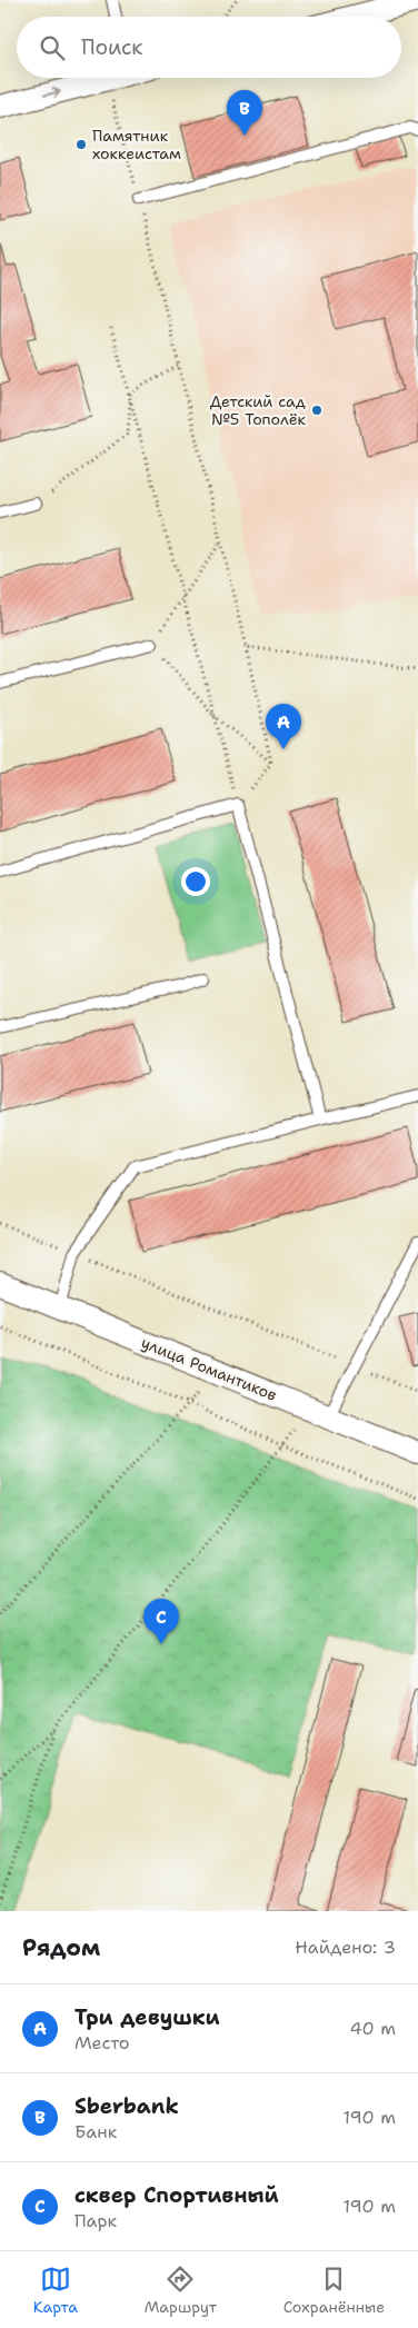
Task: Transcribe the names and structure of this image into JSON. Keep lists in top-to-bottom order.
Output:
{
  "streets": {
    "street": ["улица Романтиков"]
  },
  "places": ["Памятник хоккеистам", "Детский сад №5 Тополёк"],
  "page": {
    "search": "Поиск",
    "pins": ["B", "A", "C"],
    "heading": ["Рядом", "Найдено: 3"],
    "list": [
      {
        "mark": "A",
        "name": "Три девушки",
        "note": "Место",
        "value": "40 m"
      },
      {
        "mark": "B",
        "name": "Sberbank",
        "note": "Банк",
        "value": "190 m"
      },
      {
        "mark": "C",
        "name": "сквер Спортивный",
        "note": "Парк",
        "value": "190 m"
      }
    ],
    "nav": ["Карта", "Маршрут", "Сохранённые"]
  }
}
